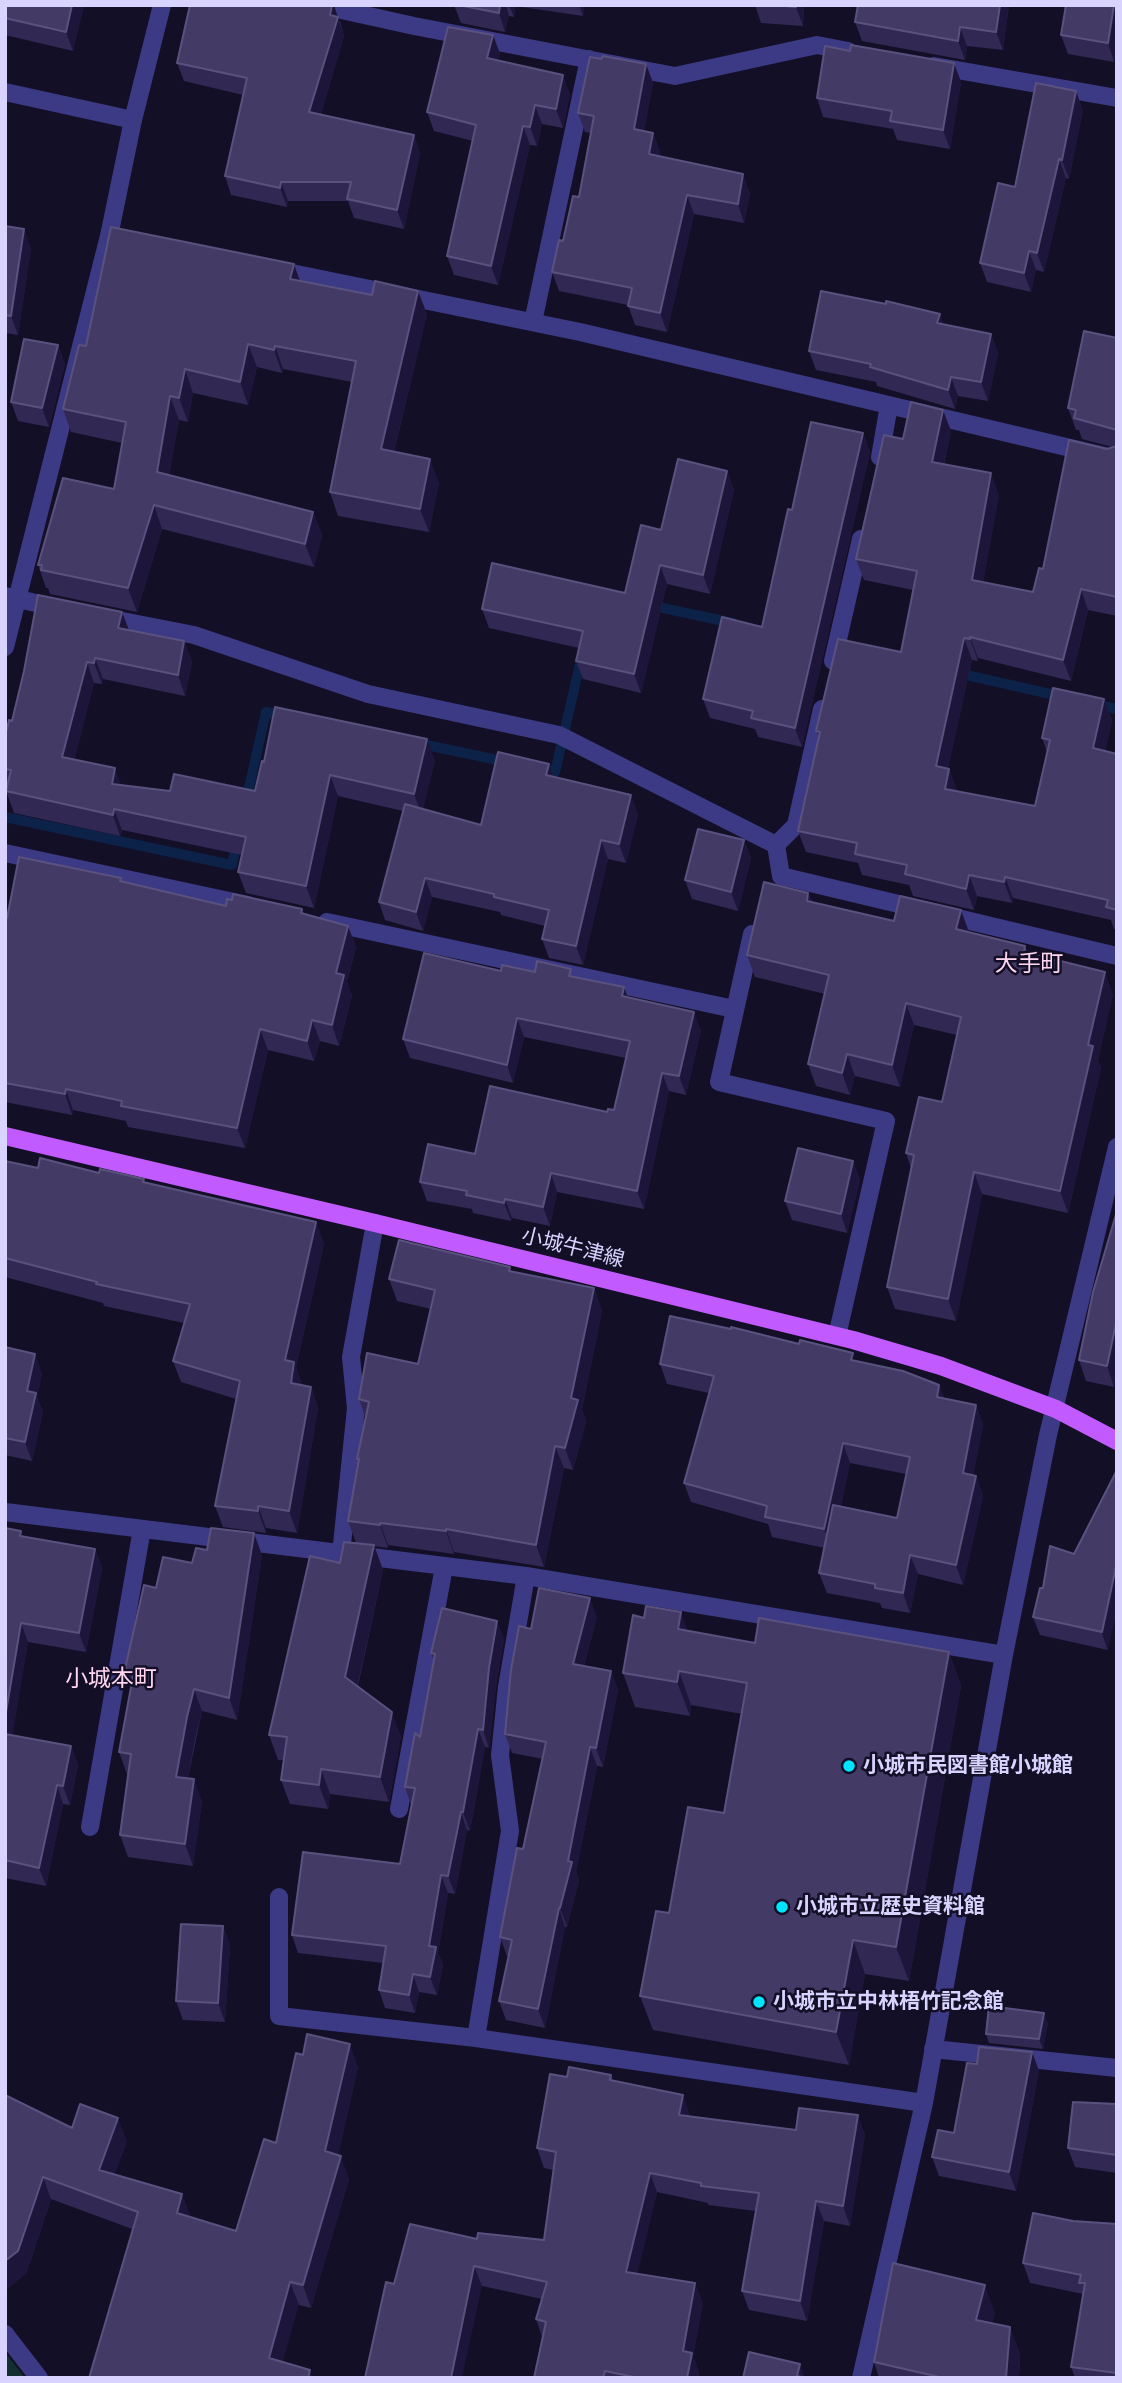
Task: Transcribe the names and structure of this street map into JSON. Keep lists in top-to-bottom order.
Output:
{
  "streets": {
    "main road": ["小城牛津線"]
  },
  "districts": ["大手町", "小城本町"],
  "places": ["小城市民図書館小城館", "小城市立歴史資料館", "小城市立中林梧竹記念館"]
}
